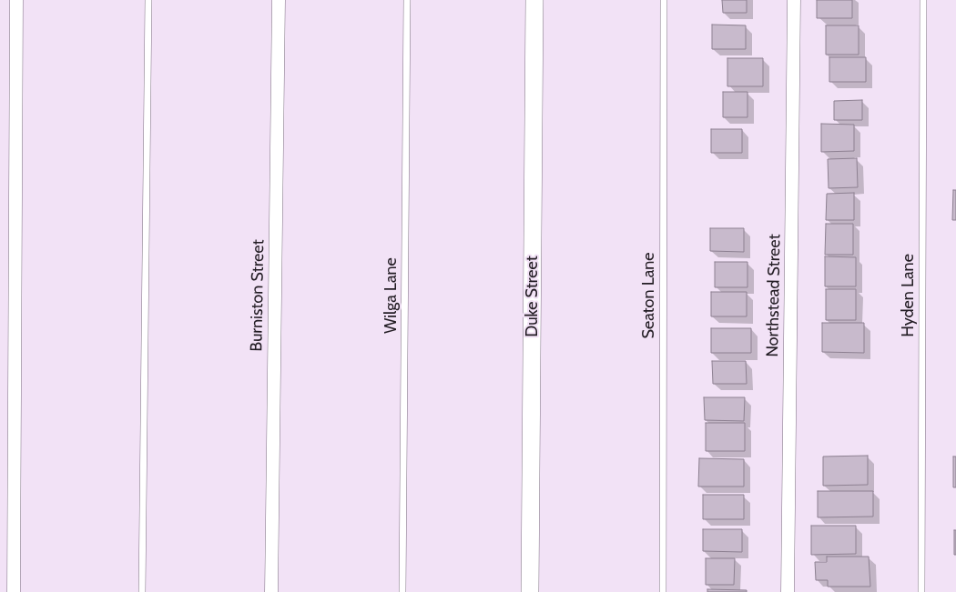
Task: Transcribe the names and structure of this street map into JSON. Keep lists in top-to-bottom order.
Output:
{
  "streets": {
    "main road": ["Duke Street"],
    "street": ["Burniston Street", "Northstead Street"],
    "lane": ["Wilga Lane", "Seaton Lane", "Hyden Lane"]
  }
}
